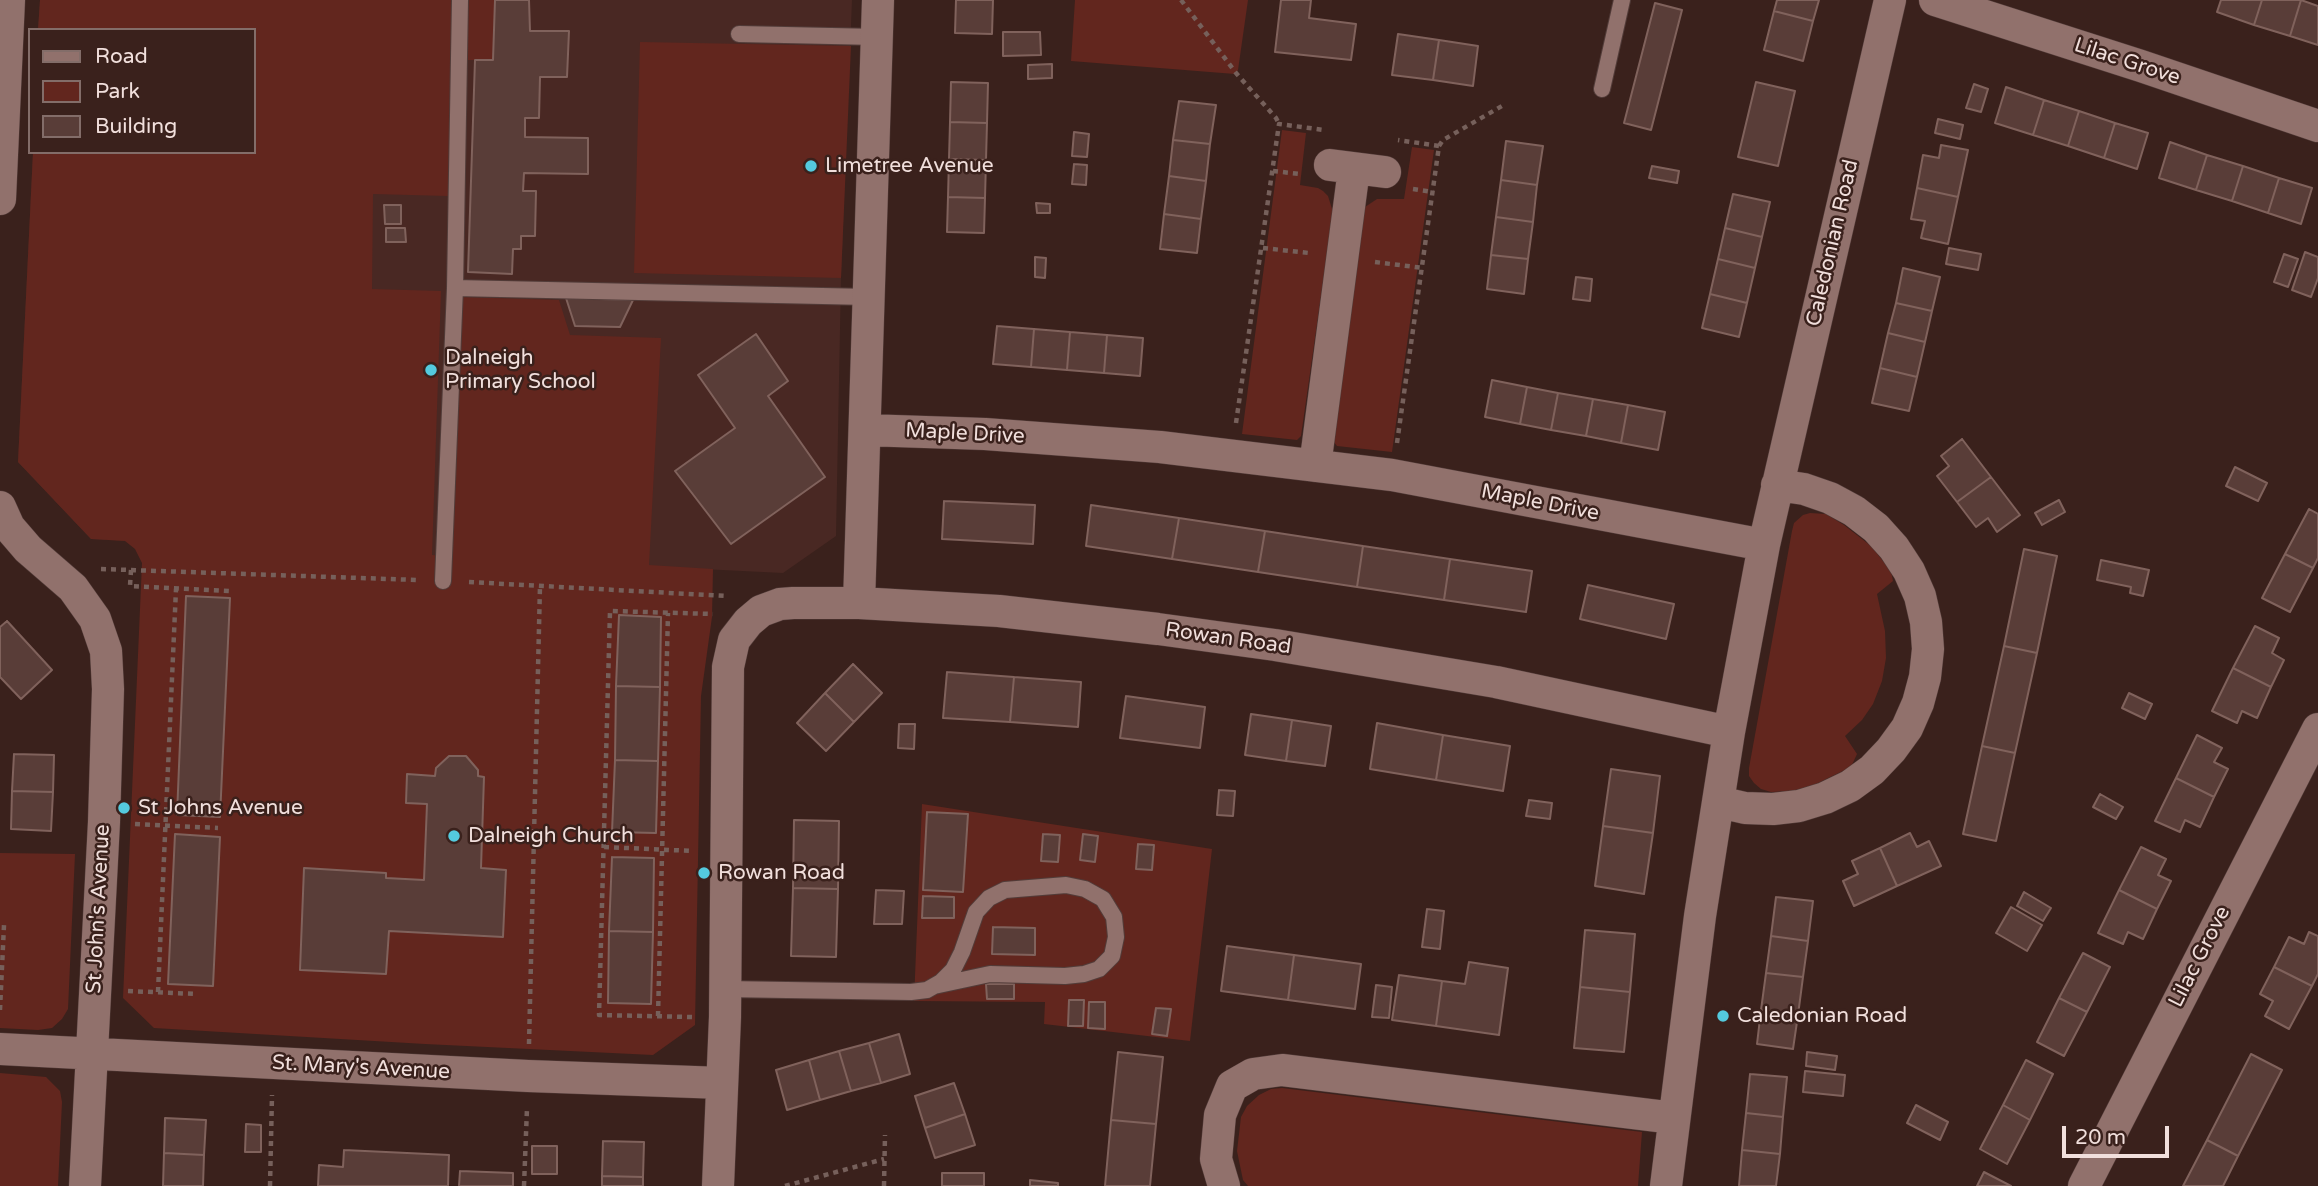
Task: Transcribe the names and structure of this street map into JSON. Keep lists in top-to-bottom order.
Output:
{
  "streets": {
    "street": [
      "Lilac Grove",
      "Caledonian Road",
      "Maple Drive",
      "Rowan Road",
      "St John's Avenue",
      "St. Mary's Avenue"
    ]
  },
  "crossings": [
    ["Caledonian Road", "Maple Drive"],
    ["Caledonian Road", "Rowan Road"],
    ["Rowan Road", "St. Mary's Avenue"],
    ["St John's Avenue", "St. Mary's Avenue"]
  ],
  "places": [
    "Limetree Avenue",
    "Dalneigh Primary School",
    "St Johns Avenue",
    "Dalneigh Church",
    "Rowan Road",
    "Caledonian Road"
  ],
  "legend": ["Road", "Park", "Building"],
  "scale_bar": "20 m"
}
